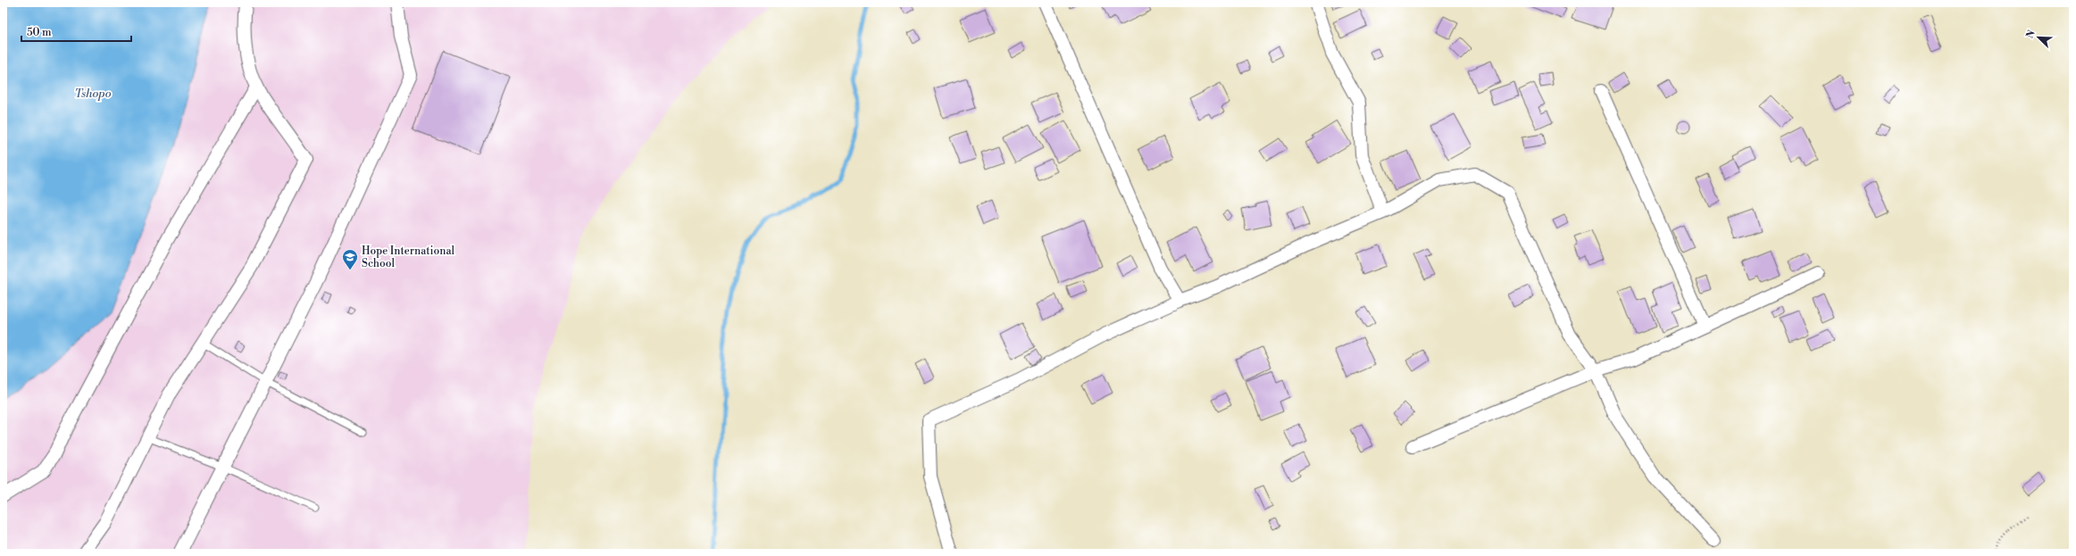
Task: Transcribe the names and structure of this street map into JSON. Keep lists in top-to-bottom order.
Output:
{
  "water": ["Tshopo"],
  "places": {
    "school or university": ["Hope International School"]
  },
  "scale_bar": "50 m",
  "north": "top left"
}
